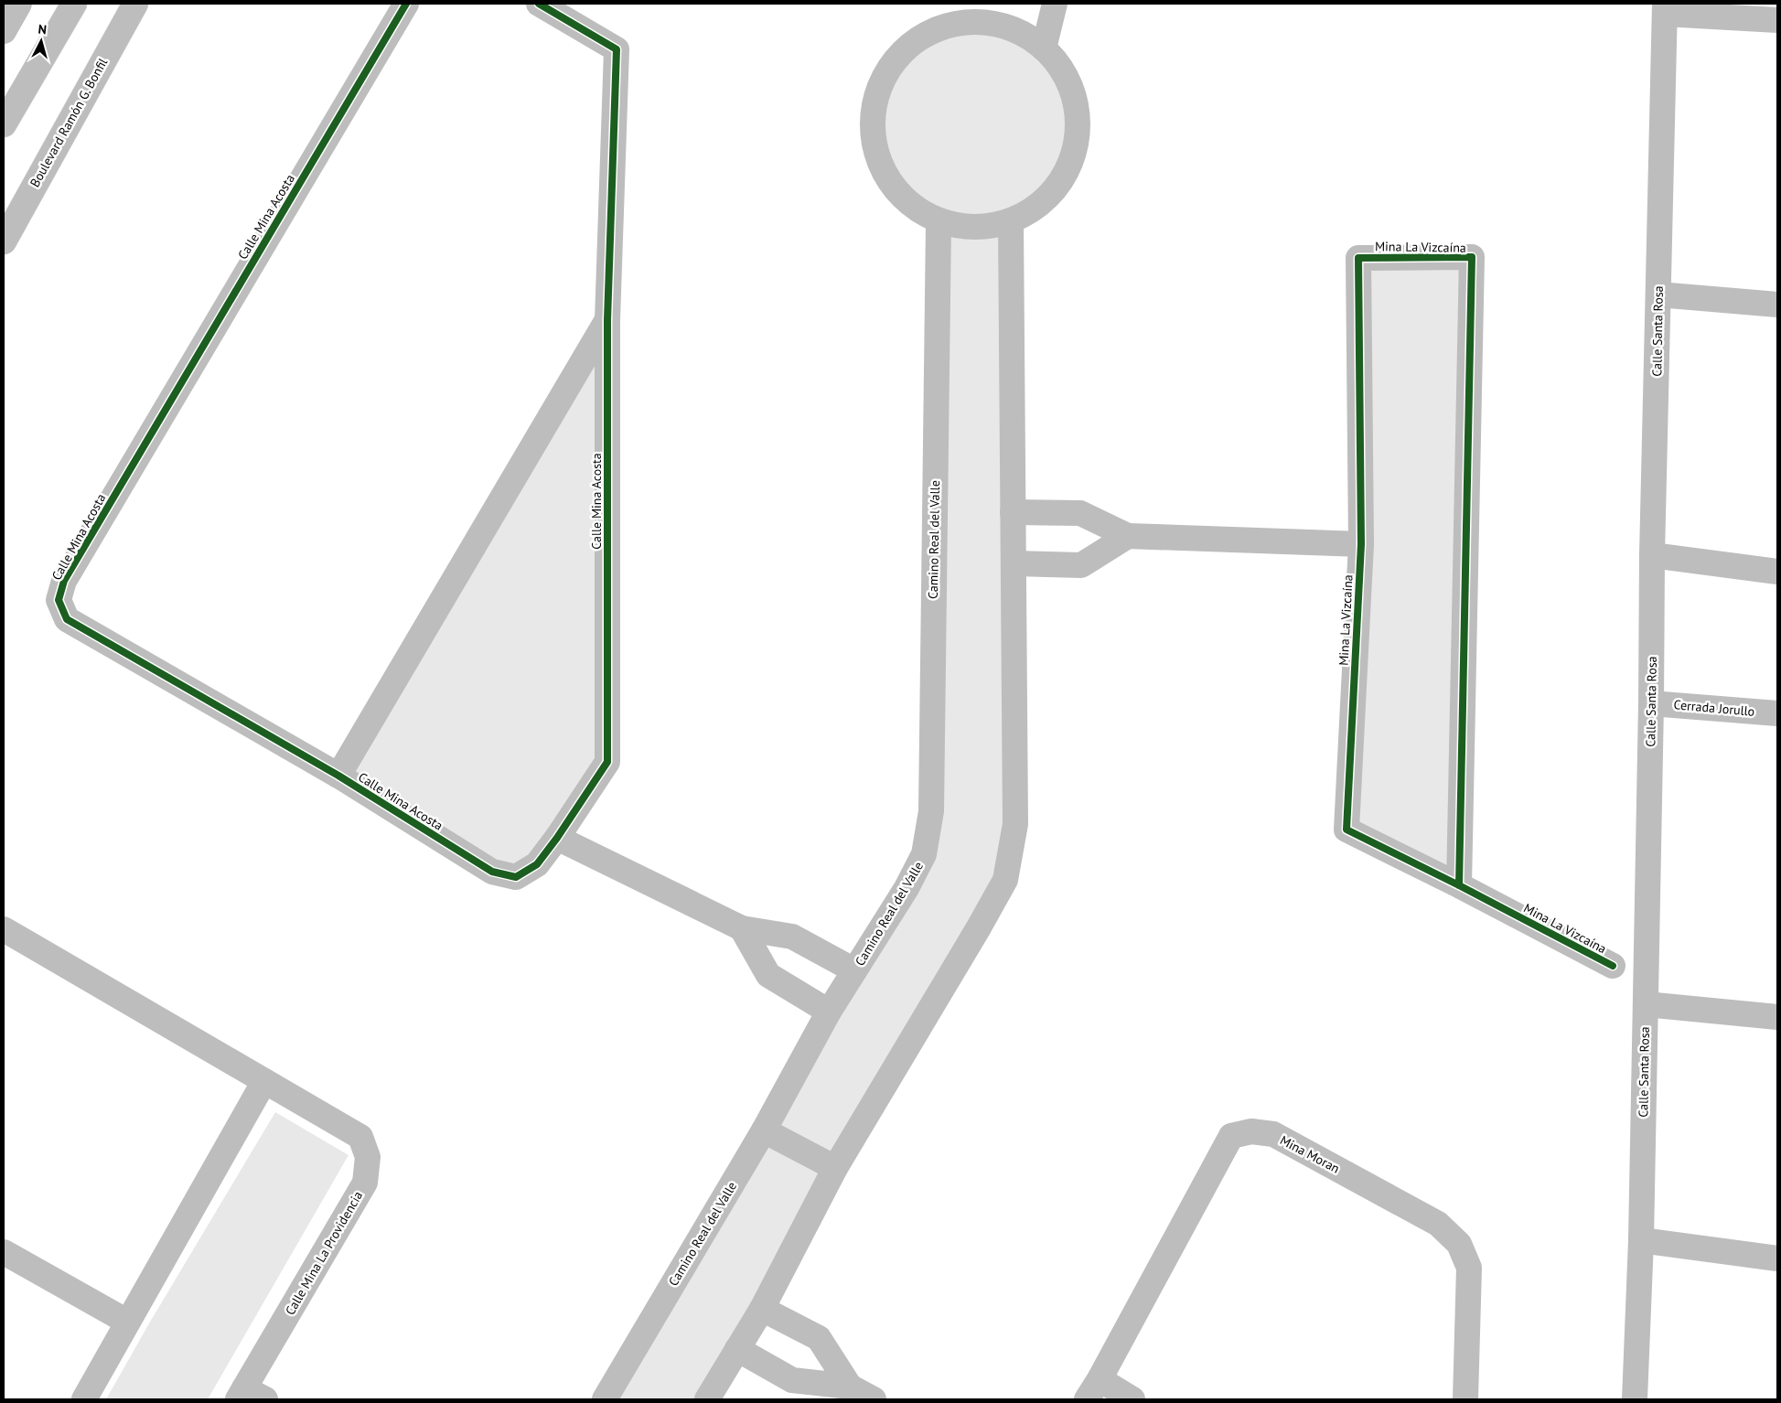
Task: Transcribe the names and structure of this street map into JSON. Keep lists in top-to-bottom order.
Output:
{
  "streets": {
    "street": [
      "Boulevard Ramón G. Bonfil",
      "Calle Mina Acosta",
      "Mina La Vizcaína",
      "Calle Santa Rosa",
      "Camino Real del Valle",
      "Cerrada Jorullo",
      "Mina Moran",
      "Calle Mina La Providencia"
    ]
  },
  "crossings": [
    ["Calle Santa Rosa", "Cerrada Jorullo"]
  ],
  "north": "top"
}
